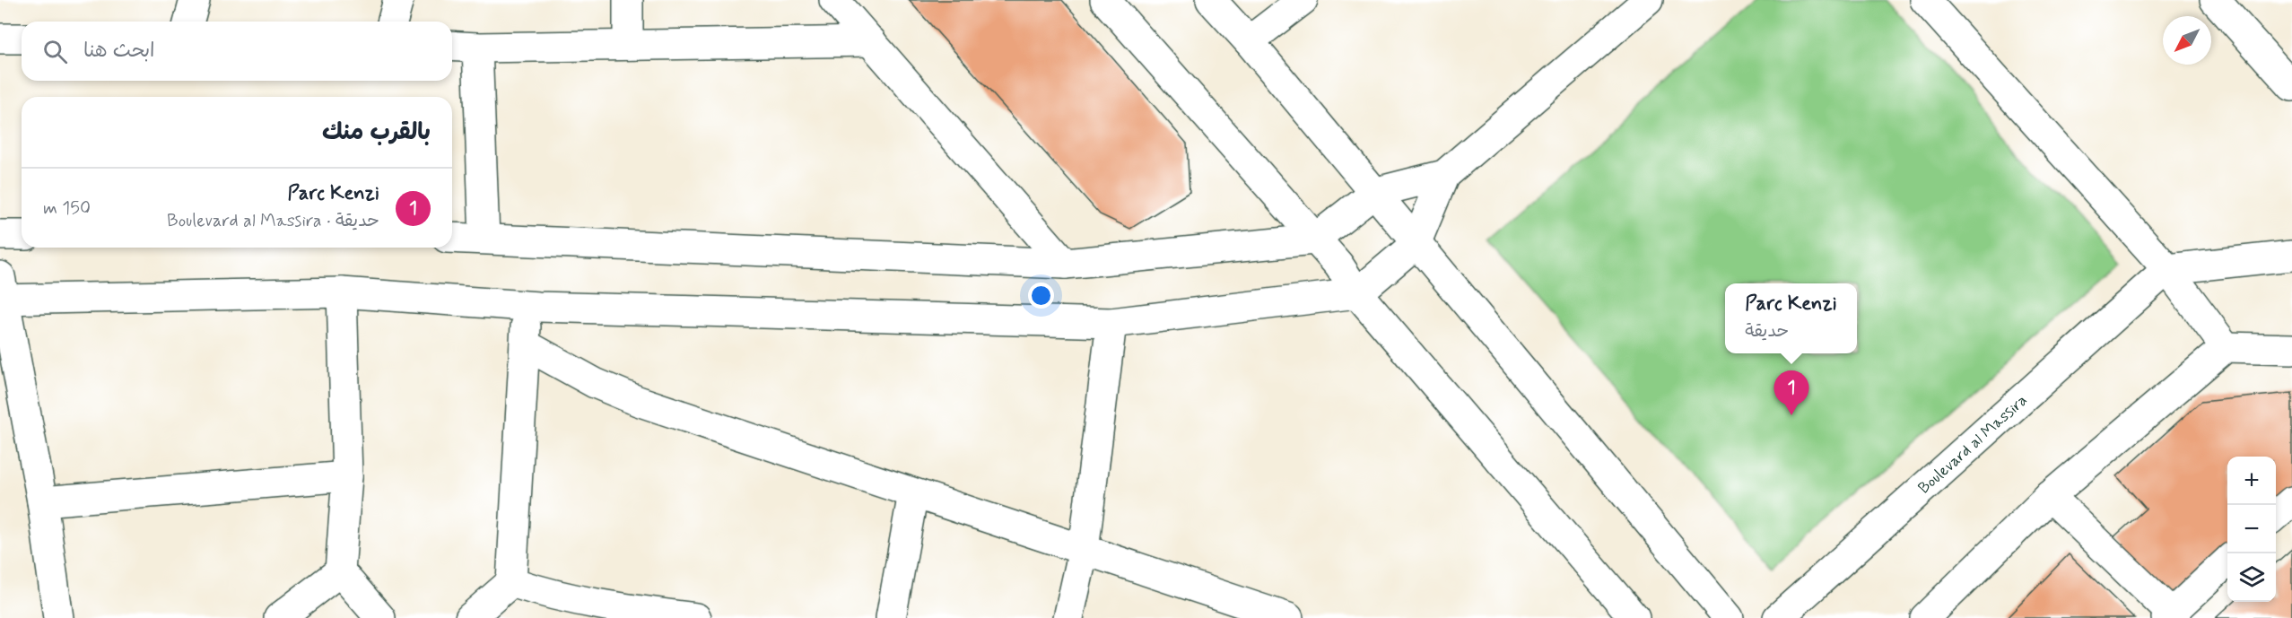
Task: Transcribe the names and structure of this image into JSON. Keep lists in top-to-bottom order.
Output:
{
  "streets": {
    "street": ["Boulevard al Massira"]
  },
  "north": "bottom left",
  "page": {
    "search": "ابحث هنا",
    "heading": "بالقرب منك",
    "list": [
      {
        "mark": "1",
        "name": "Parc Kenzi",
        "note": "حديقة · Boulevard al Massira",
        "value": "150 m"
      }
    ],
    "popup": ["Parc Kenzi", "حديقة"],
    "pins": "1",
    "map_buttons": ["+", "−"]
  }
}
